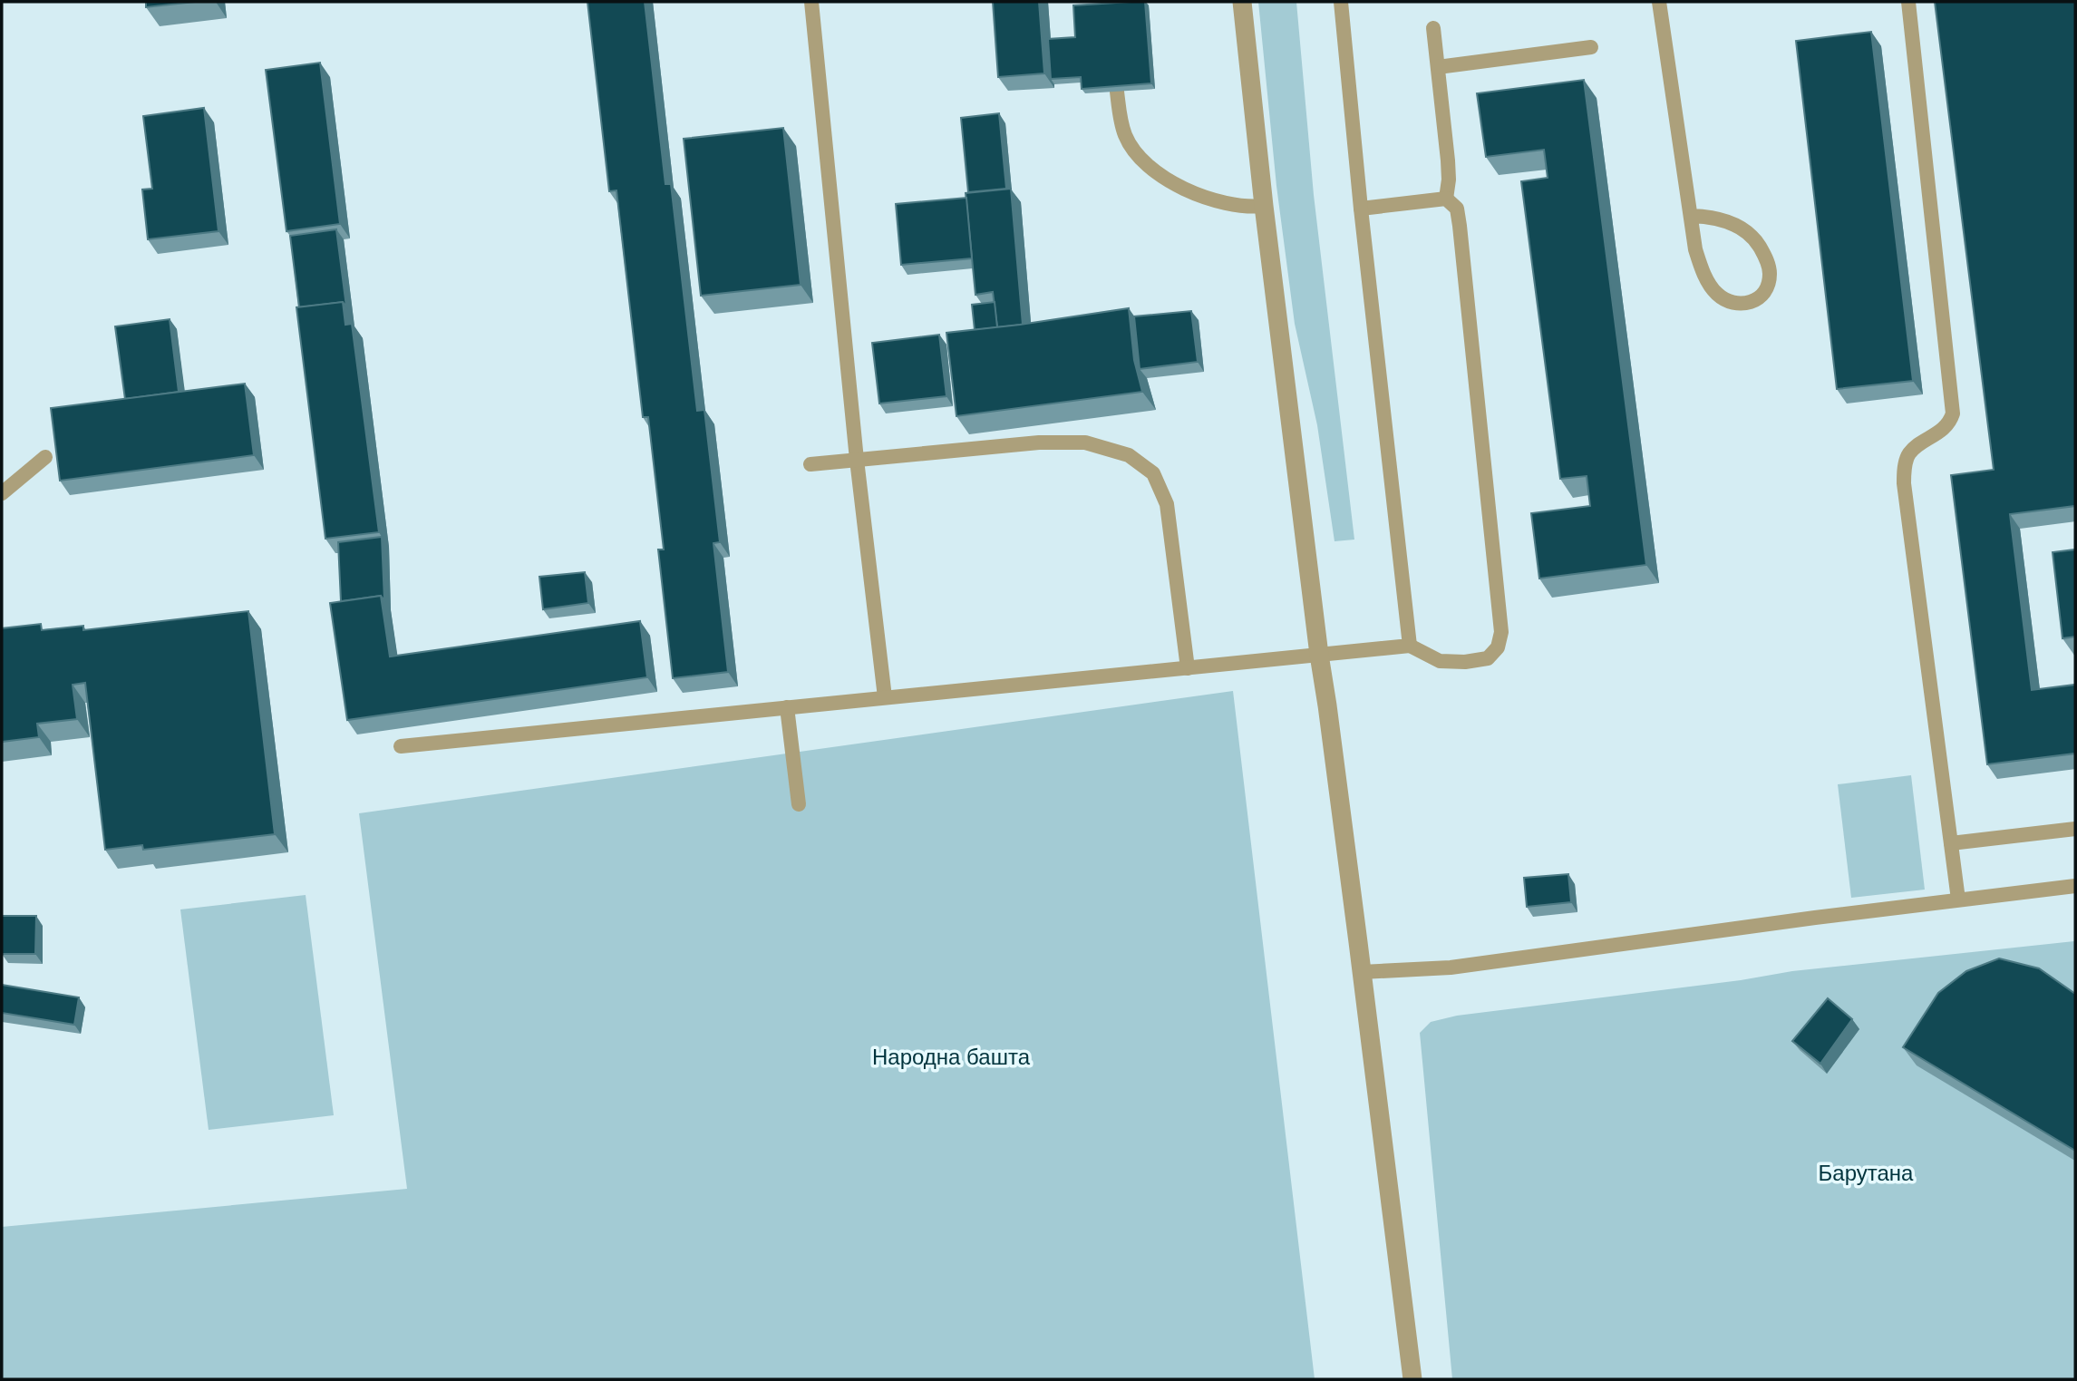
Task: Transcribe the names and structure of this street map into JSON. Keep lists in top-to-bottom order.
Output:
{
  "parks": ["Народна башта", "Барутана"]
}
